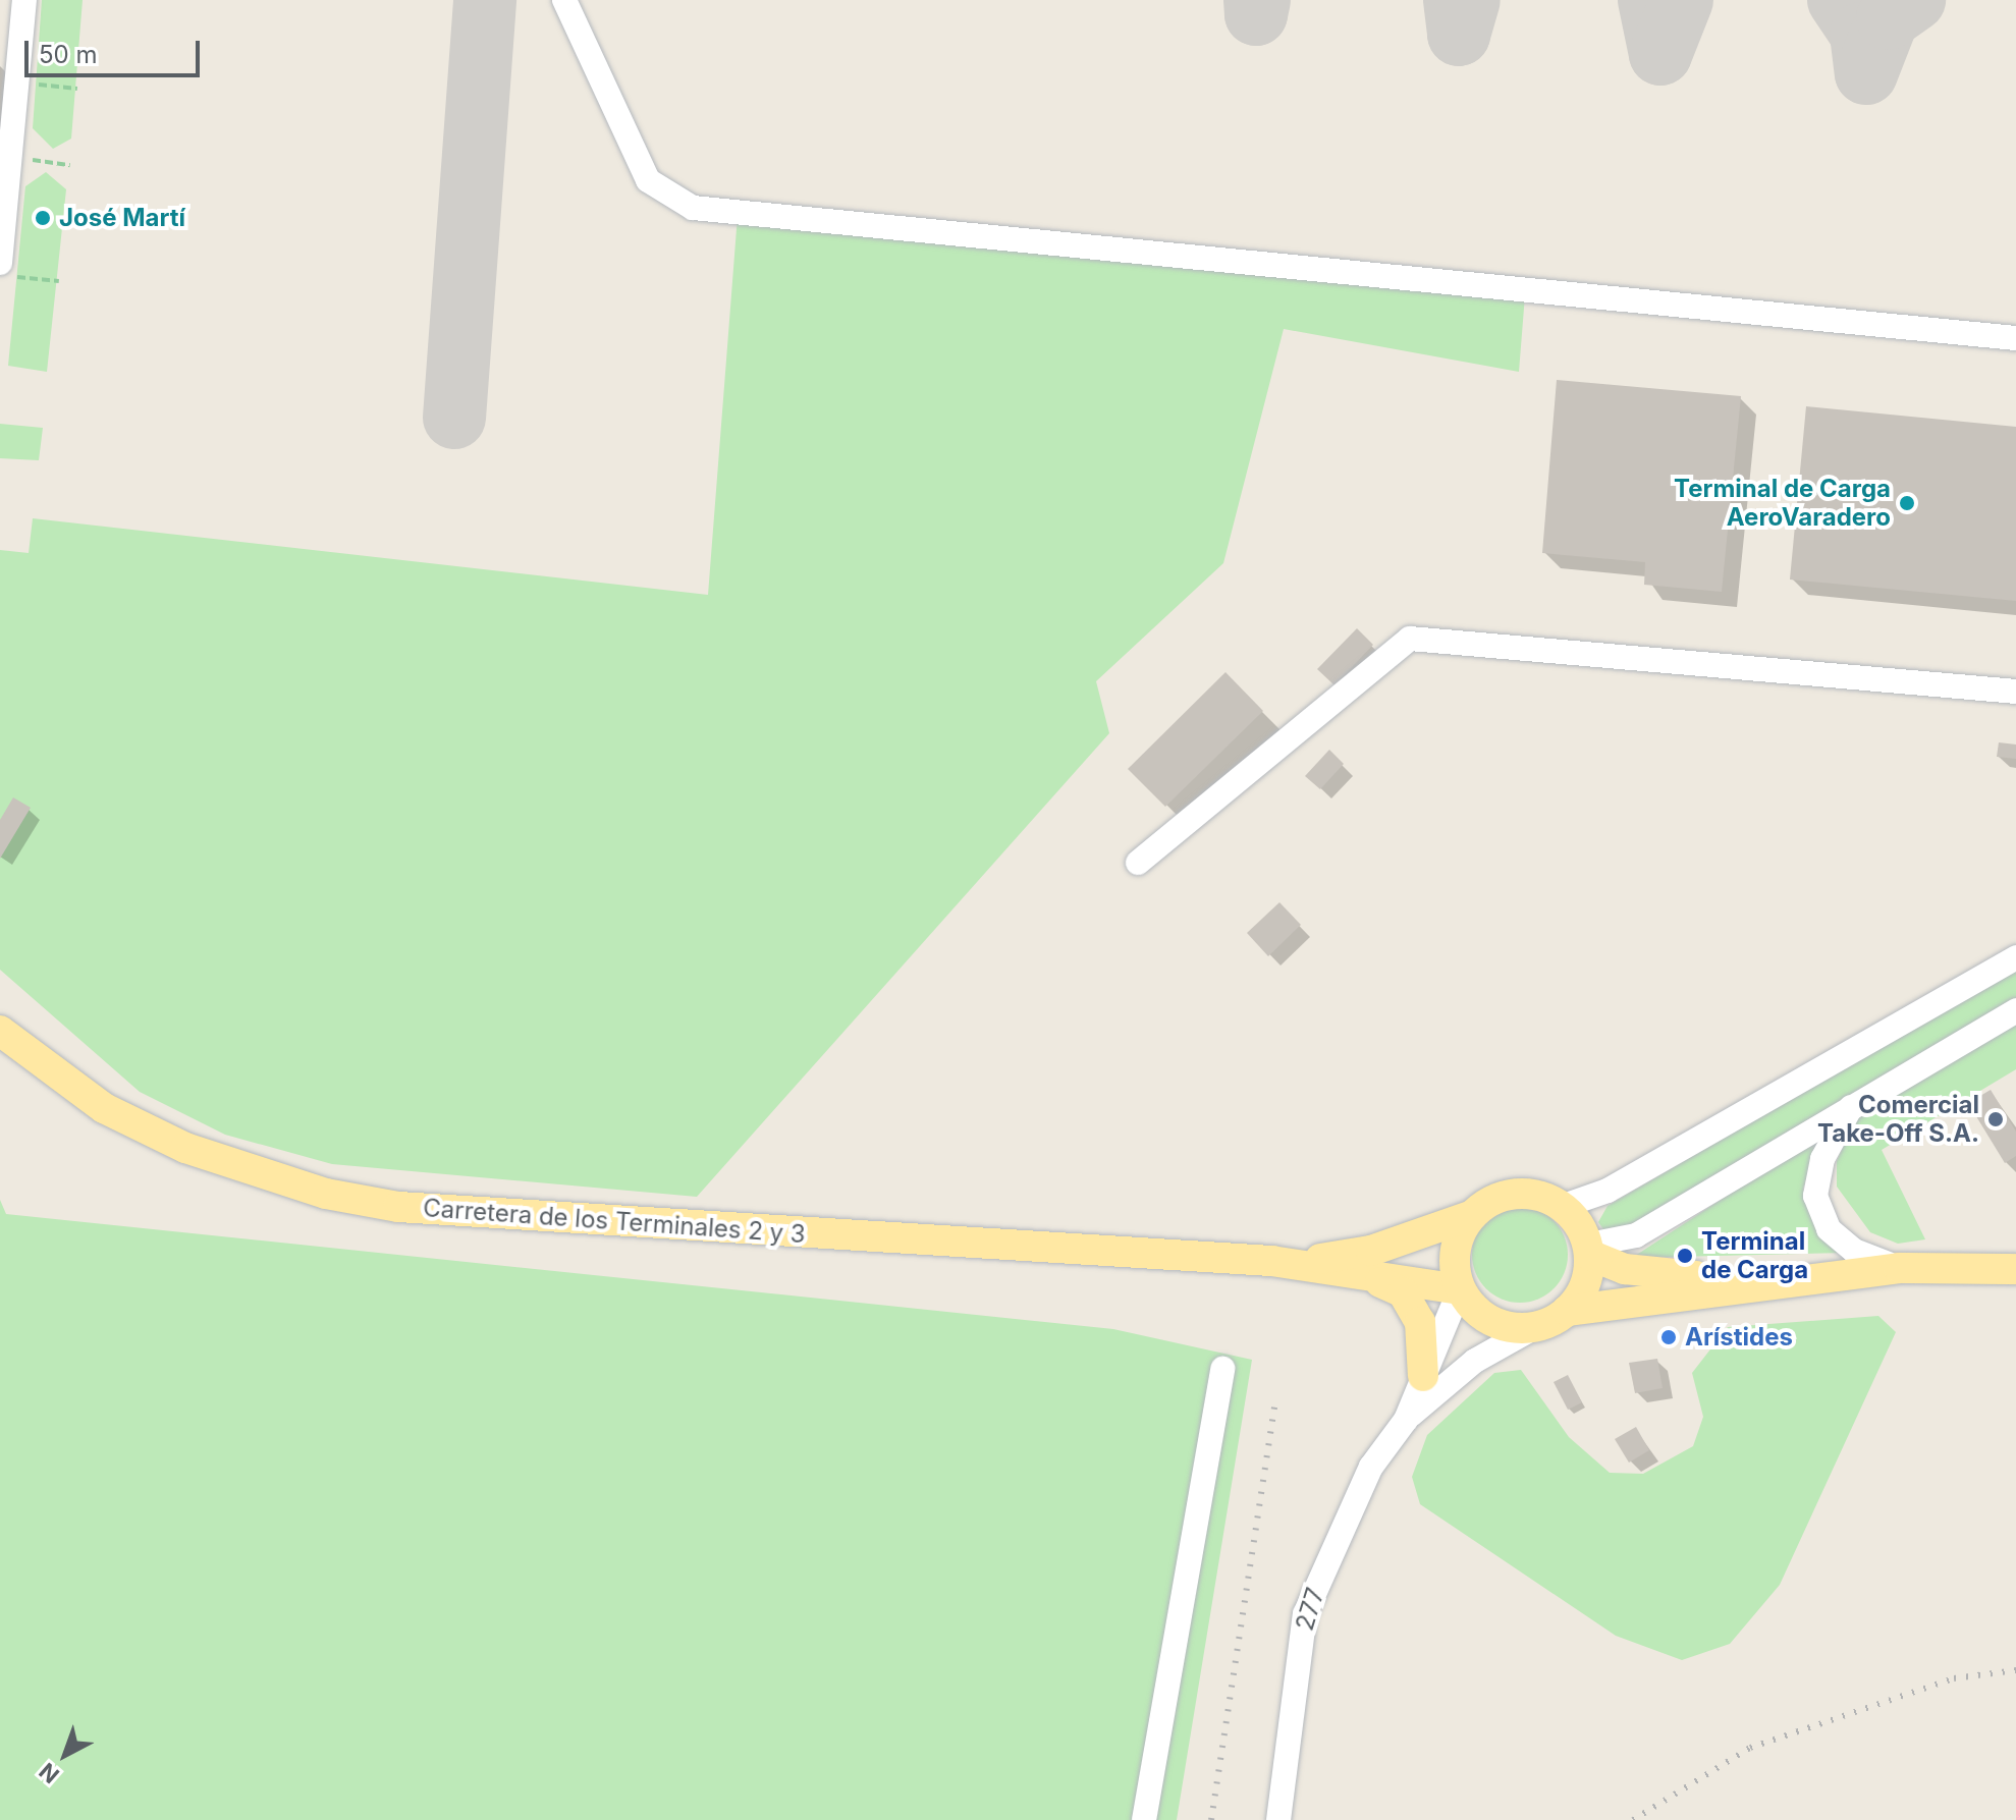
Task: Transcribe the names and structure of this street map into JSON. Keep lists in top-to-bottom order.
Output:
{
  "streets": {
    "main road": ["Carretera de los Terminales 2 y 3"],
    "street": ["277"]
  },
  "crossings": [
    ["Carretera de los Terminales 2 y 3", "277"]
  ],
  "places": [
    "José Martí",
    "Terminal de Carga AeroVaradero",
    "Comercial Take-Off S.A.",
    "Terminal de Carga",
    "Arístides"
  ],
  "scale_bar": "50 m",
  "north": "bottom left"
}
